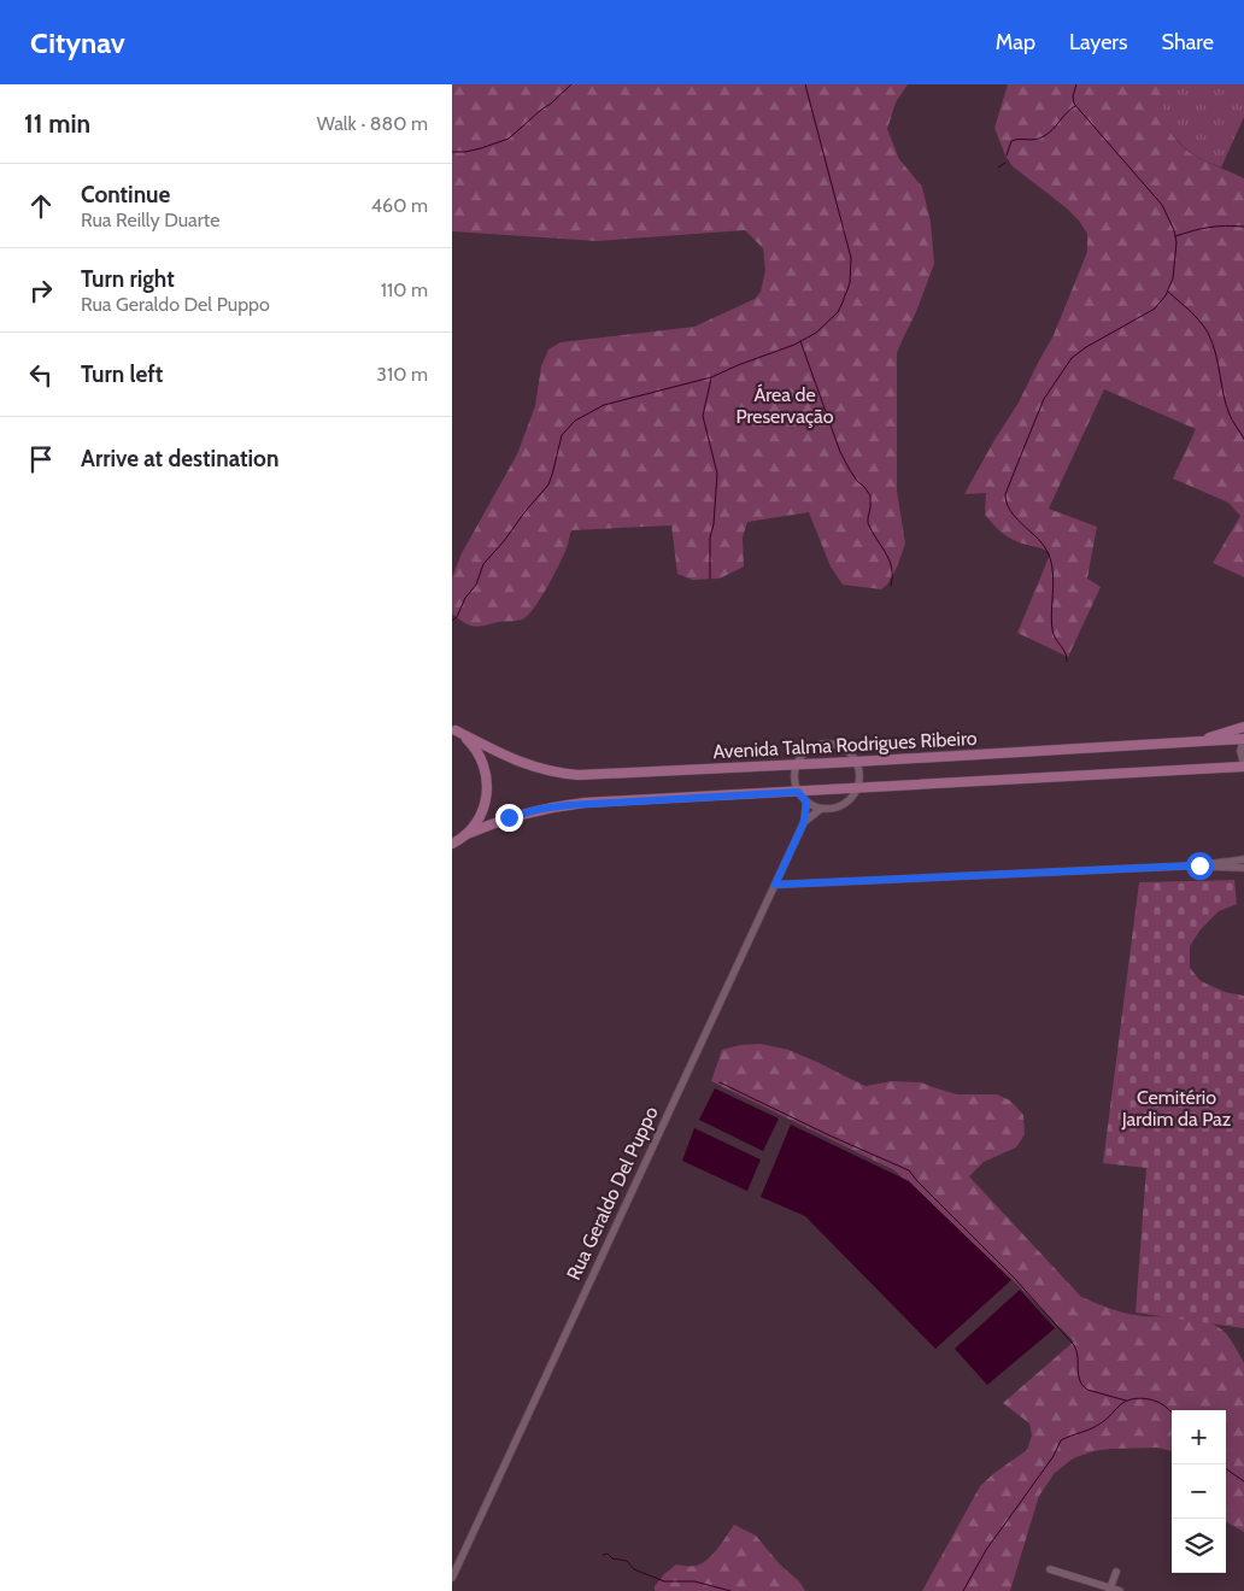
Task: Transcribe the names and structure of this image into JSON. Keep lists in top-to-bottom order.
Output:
{
  "streets": {
    "main road": ["Avenida Talma Rodrigues Ribeiro"],
    "street": ["Rua Geraldo Del Puppo"]
  },
  "parks": ["Área de Preservação", "Cemitério Jardim da Paz"],
  "page": {
    "header": "Citynav",
    "nav": ["Map", "Layers", "Share"],
    "heading": ["11 min", "Walk · 880 m"],
    "list": [
      ["Continue", "Rua Reilly Duarte", "460 m"],
      ["Turn right", "Rua Geraldo Del Puppo", "110 m"],
      ["Turn left", "310 m"],
      "Arrive at destination"
    ],
    "map_buttons": ["+", "−"]
  }
}
